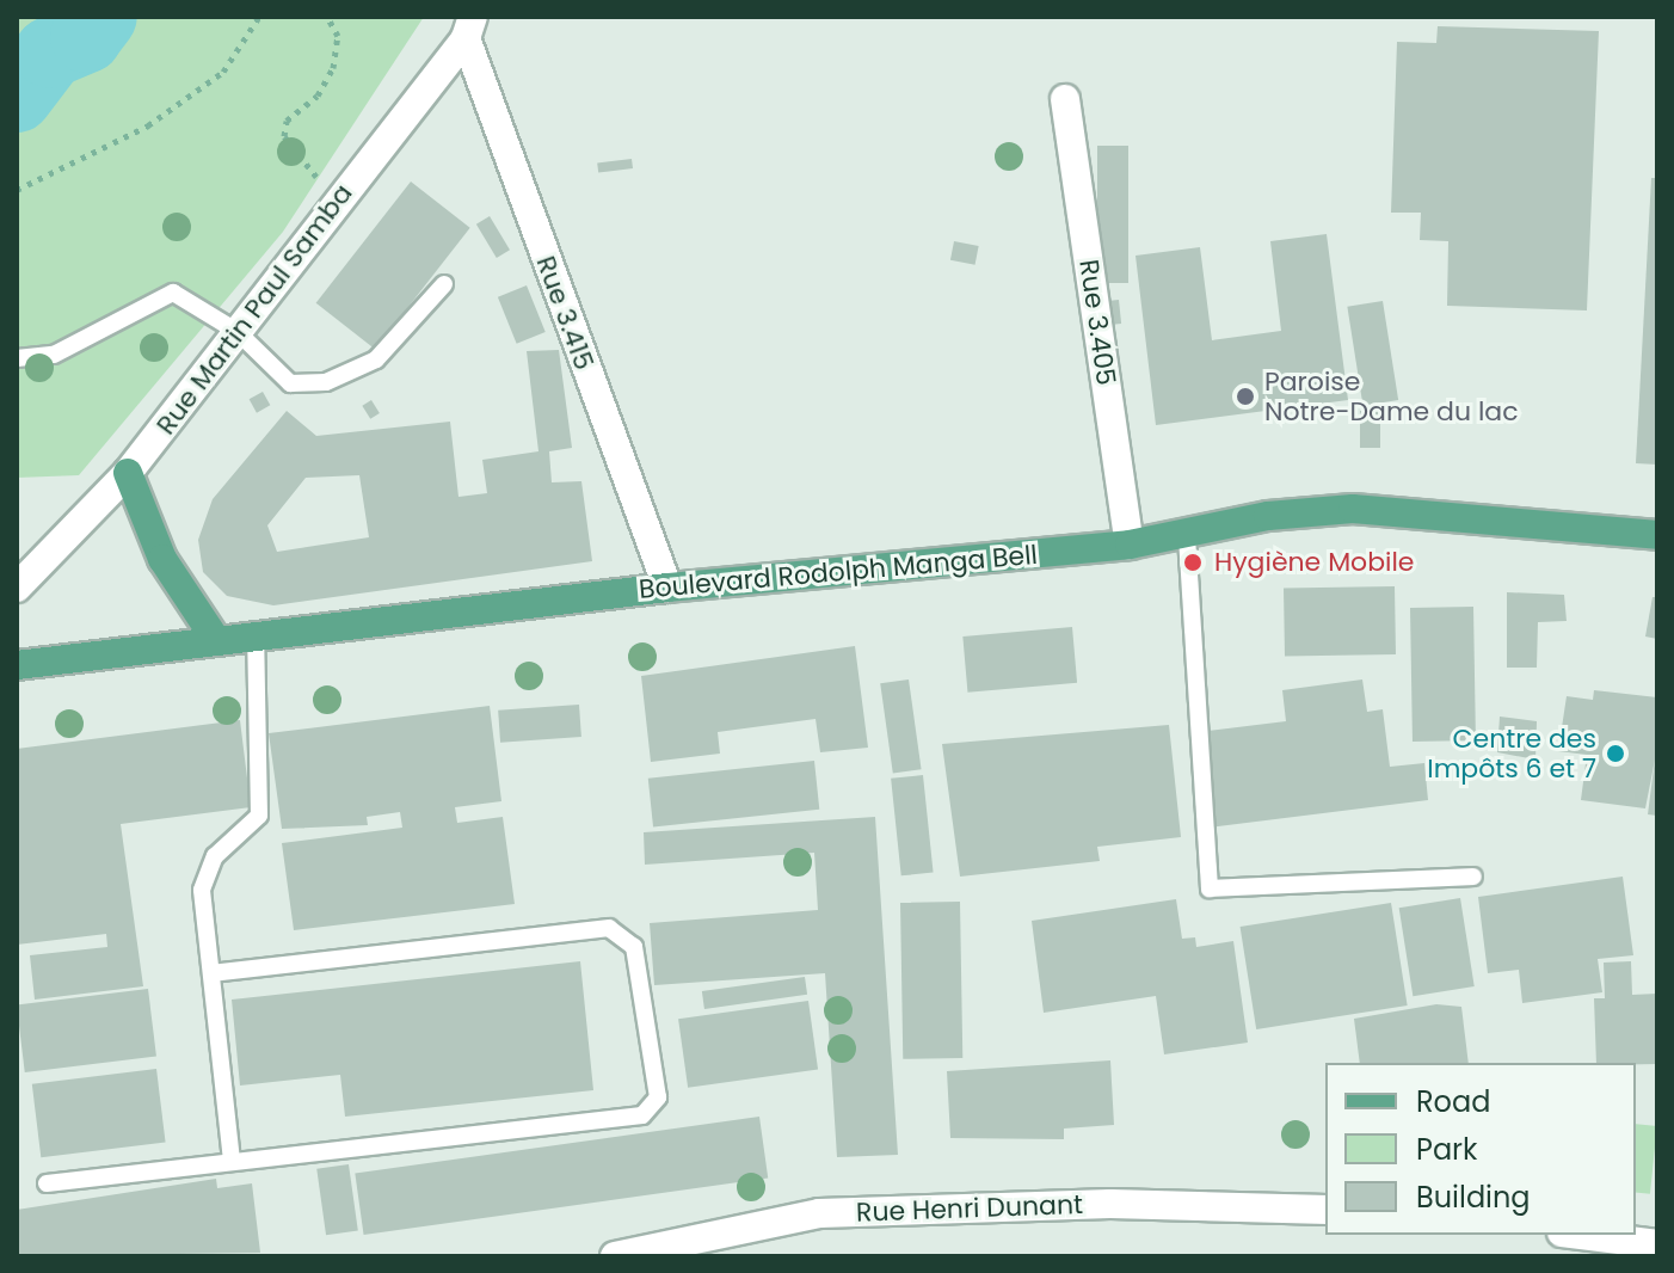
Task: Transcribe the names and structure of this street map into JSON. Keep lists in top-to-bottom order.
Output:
{
  "streets": {
    "main road": [
      "Rue Martin Paul Samba",
      "Rue 3.415",
      "Rue 3.405",
      "Boulevard Rodolph Manga Bell",
      "Rue Henri Dunant"
    ]
  },
  "crossings": [
    ["Rue Martin Paul Samba", "Rue 3.415"],
    ["Rue 3.415", "Boulevard Rodolph Manga Bell"],
    ["Rue 3.405", "Boulevard Rodolph Manga Bell"]
  ],
  "places": ["Paroise Notre-Dame du lac", "Hygiène Mobile", "Centre des Impôts 6 et 7"],
  "legend": ["Road", "Park", "Building"]
}
